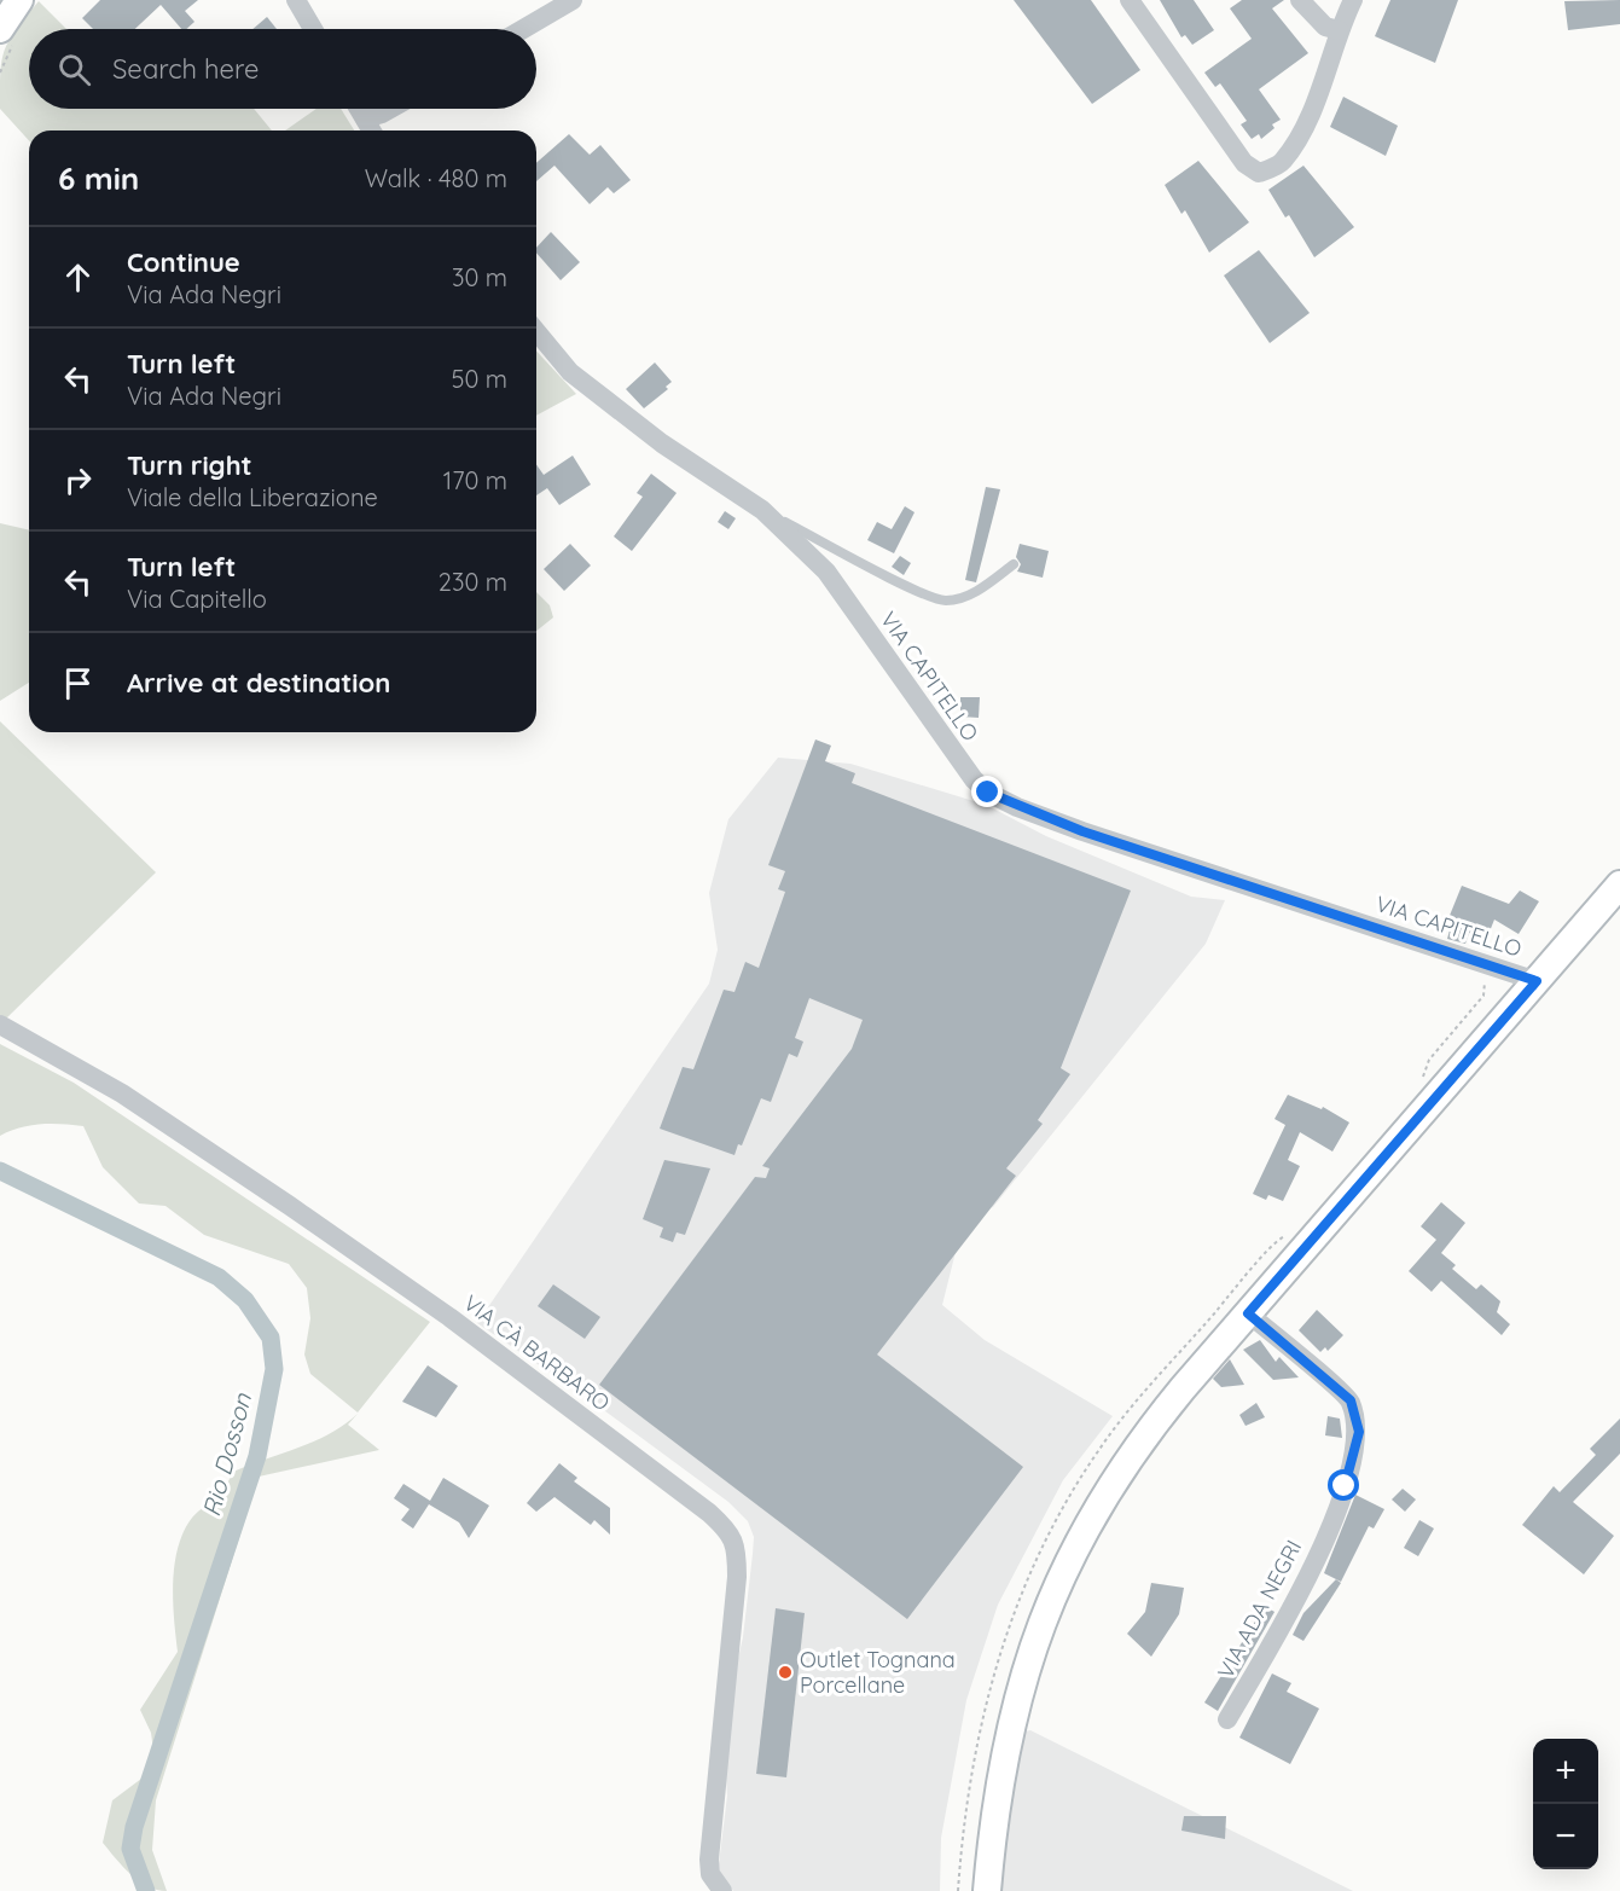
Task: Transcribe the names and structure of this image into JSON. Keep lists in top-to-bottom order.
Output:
{
  "streets": {
    "street": ["VIA CAPITELLO", "VIA CÀ BARBARO", "VIA ADA NEGRI"]
  },
  "water": ["Rio Dosson"],
  "places": ["Outlet Tognana Porcellane"],
  "page": {
    "search": "Search here",
    "heading": ["6 min", "Walk · 480 m"],
    "list": [
      ["Continue", "Via Ada Negri", "30 m"],
      ["Turn left", "Via Ada Negri", "50 m"],
      ["Turn right", "Viale della Liberazione", "170 m"],
      ["Turn left", "Via Capitello", "230 m"],
      "Arrive at destination"
    ],
    "map_buttons": ["+", "−"]
  }
}
